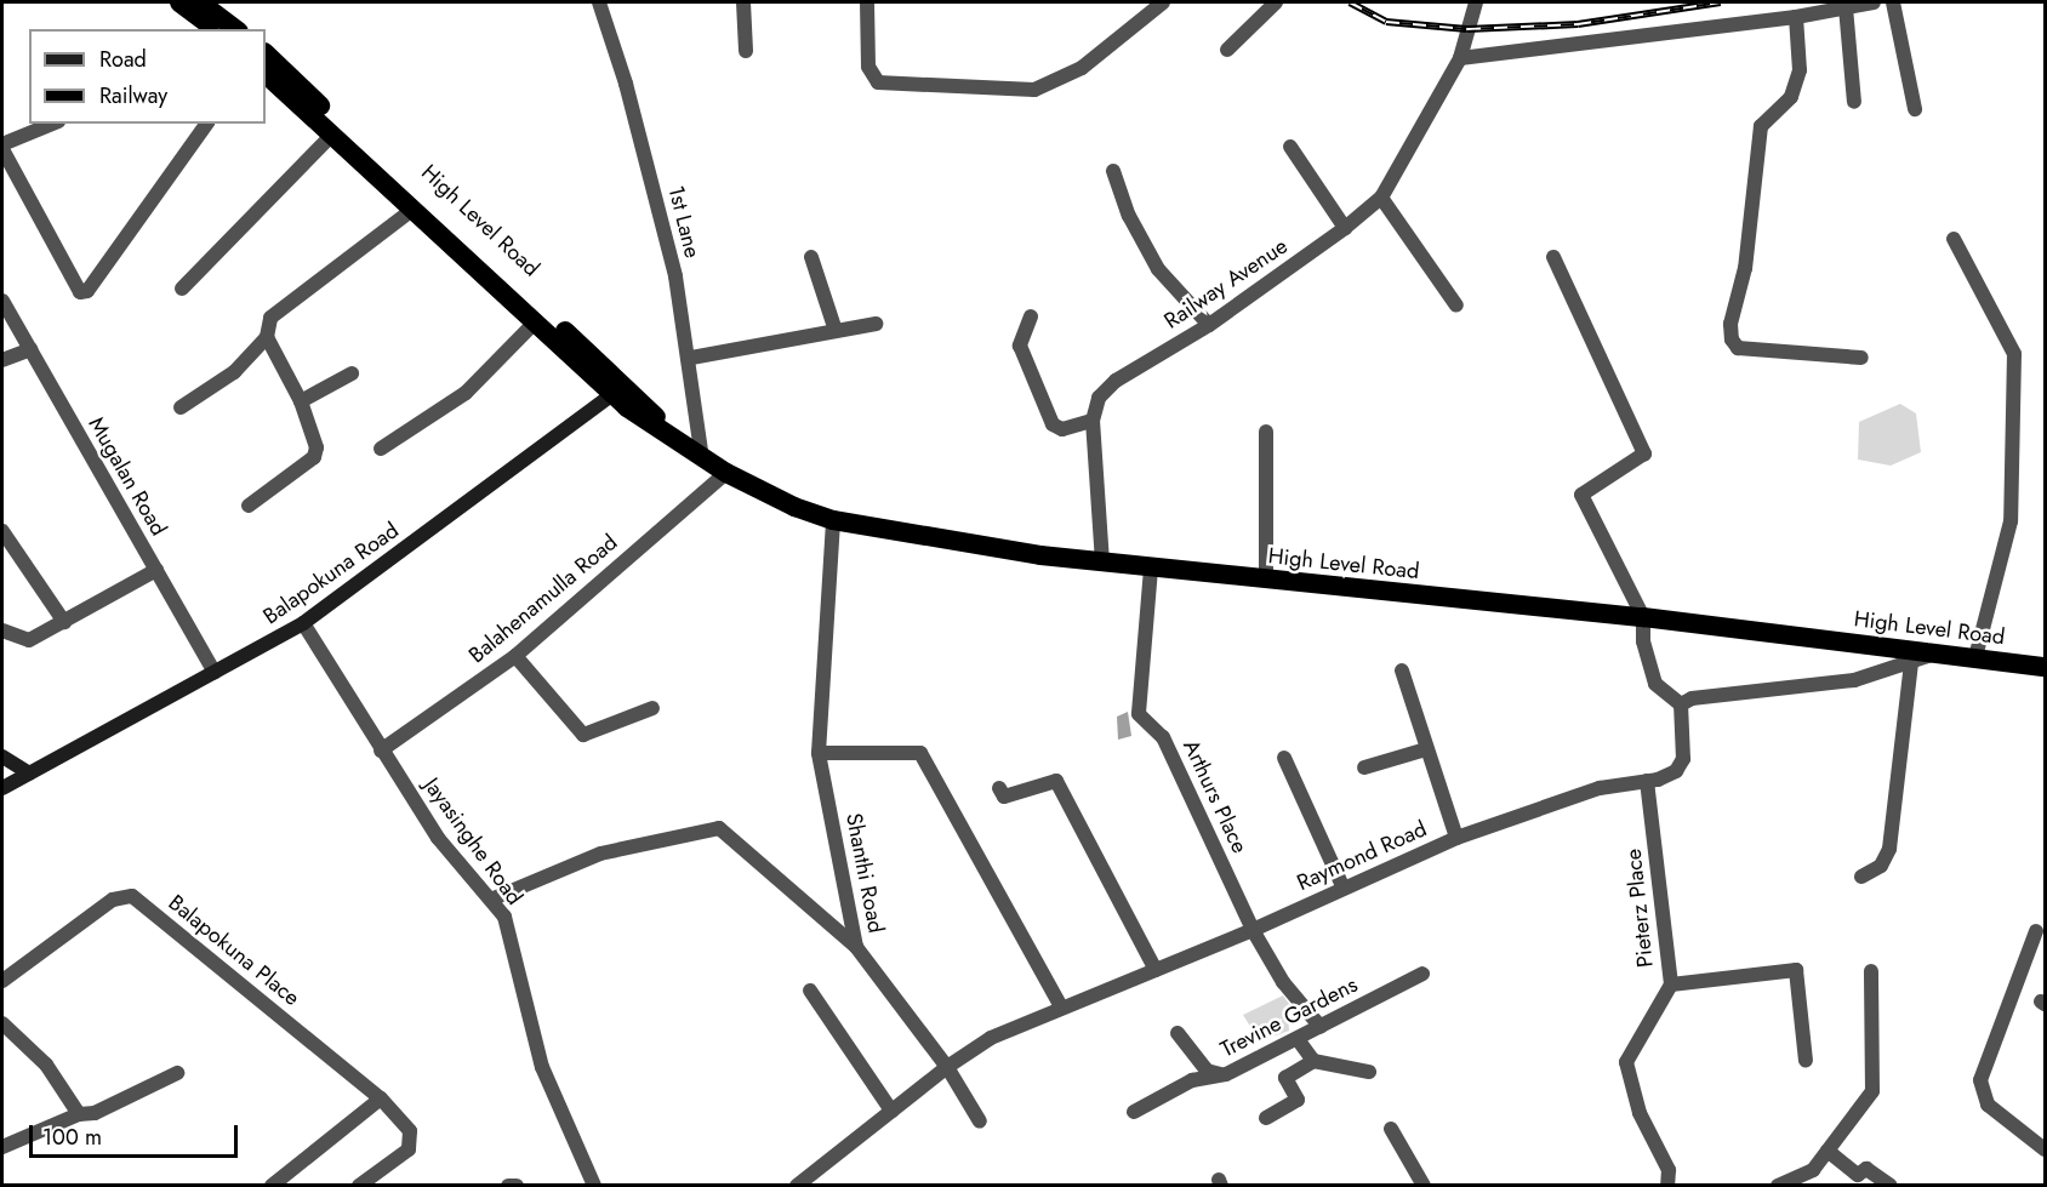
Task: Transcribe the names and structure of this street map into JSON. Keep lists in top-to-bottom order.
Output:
{
  "streets": {
    "highway": ["High Level Road"],
    "main road": ["Balapokuna Road"],
    "street": [
      "1st Lane",
      "Railway Avenue",
      "Mugalan Road",
      "Balahenamulla Road",
      "Arthurs Place",
      "Jayasinghe Road",
      "Raymond Road",
      "Shanthi Road",
      "Pieterz Place",
      "Balapokuna Place",
      "Trevine Gardens"
    ]
  },
  "crossings": [
    ["High Level Road", "1st Lane"],
    ["High Level Road", "Railway Avenue"],
    ["High Level Road", "Balapokuna Road"],
    ["High Level Road", "Balahenamulla Road"],
    ["High Level Road", "Arthurs Place"],
    ["High Level Road", "Shanthi Road"],
    ["Mugalan Road", "Balapokuna Road"],
    ["Balapokuna Road", "Jayasinghe Road"],
    ["Balahenamulla Road", "Jayasinghe Road"],
    ["Arthurs Place", "Raymond Road"],
    ["Arthurs Place", "Trevine Gardens"],
    ["Jayasinghe Road", "Shanthi Road"],
    ["Raymond Road", "Pieterz Place"]
  ],
  "legend": ["Road", "Railway"],
  "scale_bar": "100 m"
}
